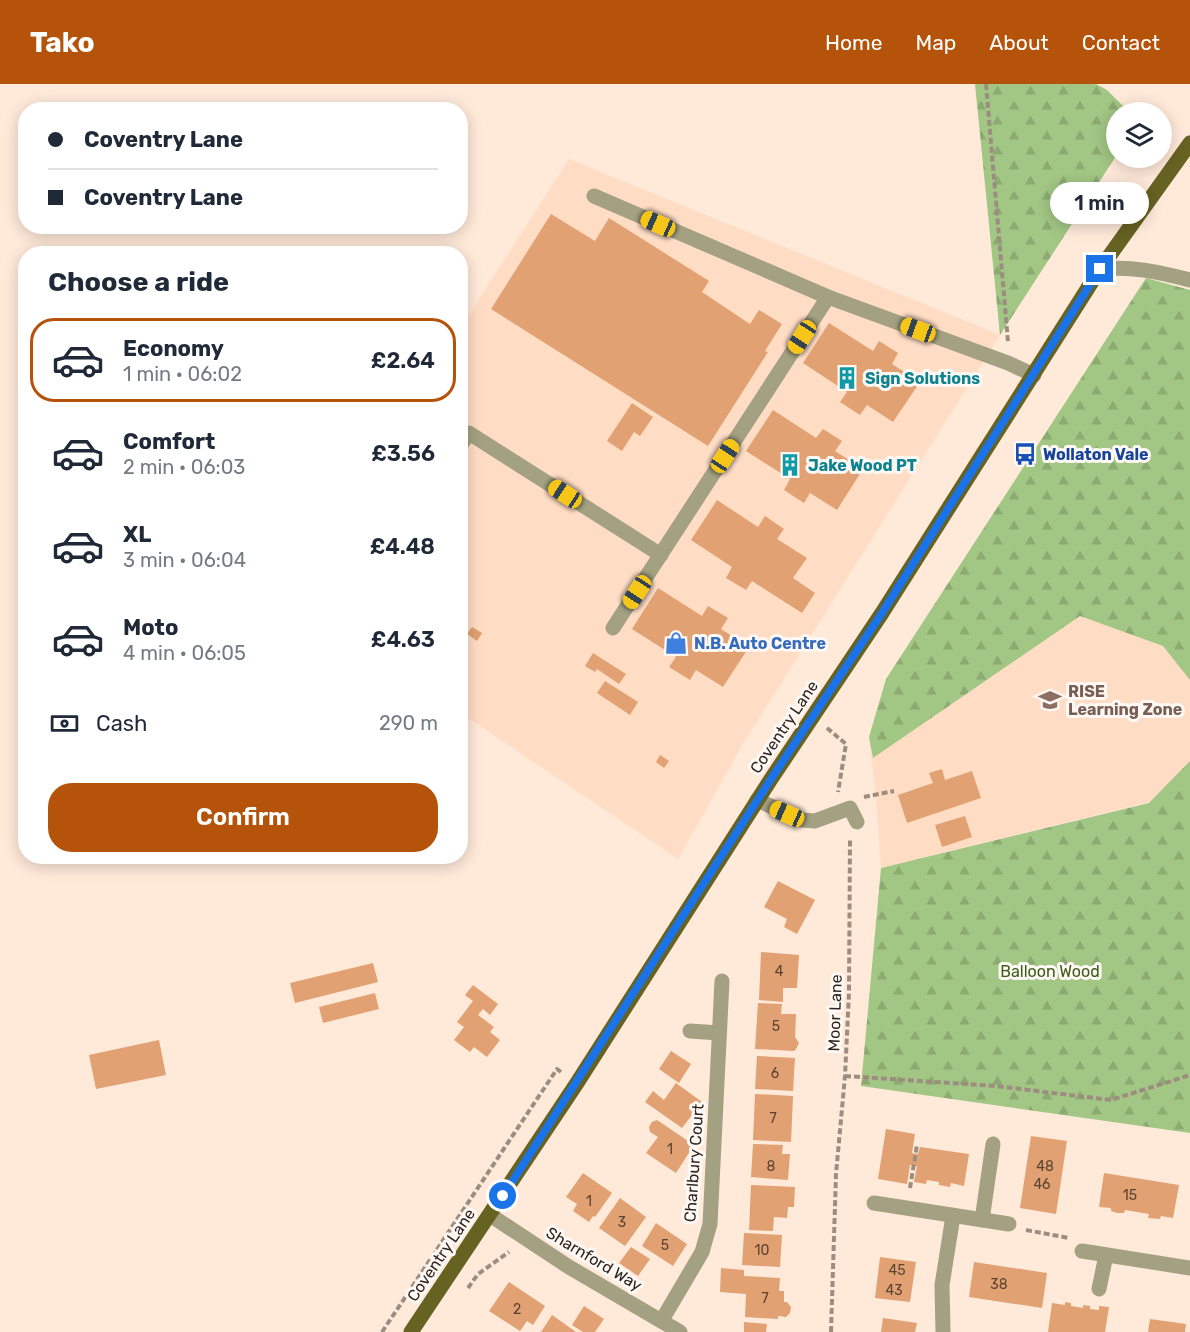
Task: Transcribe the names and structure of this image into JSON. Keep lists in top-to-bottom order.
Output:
{
  "streets": {
    "main road": ["Coventry Lane"],
    "street": ["Charlbury Court", "Sharnford Way"],
    "path": ["Moor Lane"]
  },
  "crossings": [
    ["Coventry Lane", "Sharnford Way"],
    ["Charlbury Court", "Sharnford Way"]
  ],
  "parks": ["Balloon Wood"],
  "places": {
    "building": ["Sign Solutions", "Jake Wood PT"],
    "bus stop": ["Wollaton Vale"],
    "shop": ["N.B. Auto Centre"],
    "school or university": ["RISE Learning Zone"]
  },
  "house_numbers": [
    "4",
    "5",
    "6",
    "7",
    "1",
    "8",
    "48",
    "46",
    "15",
    "1",
    "3",
    "5",
    "10",
    "45",
    "38",
    "43",
    "7",
    "2"
  ],
  "page": {
    "header": "Tako",
    "nav": [
      "Home",
      "Map",
      "About",
      "Contact"
    ],
    "banner": ["Coventry Lane", "Coventry Lane"],
    "bubble": "1 min",
    "heading": "Choose a ride",
    "list": [
      {
        "name": "Economy",
        "note": "1 min · 06:02",
        "value": "£2.64"
      },
      {
        "name": "Comfort",
        "note": "2 min · 06:03",
        "value": "£3.56"
      },
      {
        "name": "XL",
        "note": "3 min · 06:04",
        "value": "£4.48"
      },
      {
        "name": "Moto",
        "note": "4 min · 06:05",
        "value": "£4.63"
      }
    ],
    "pay": ["Cash", "290 m"],
    "buttons": "Confirm"
  }
}
